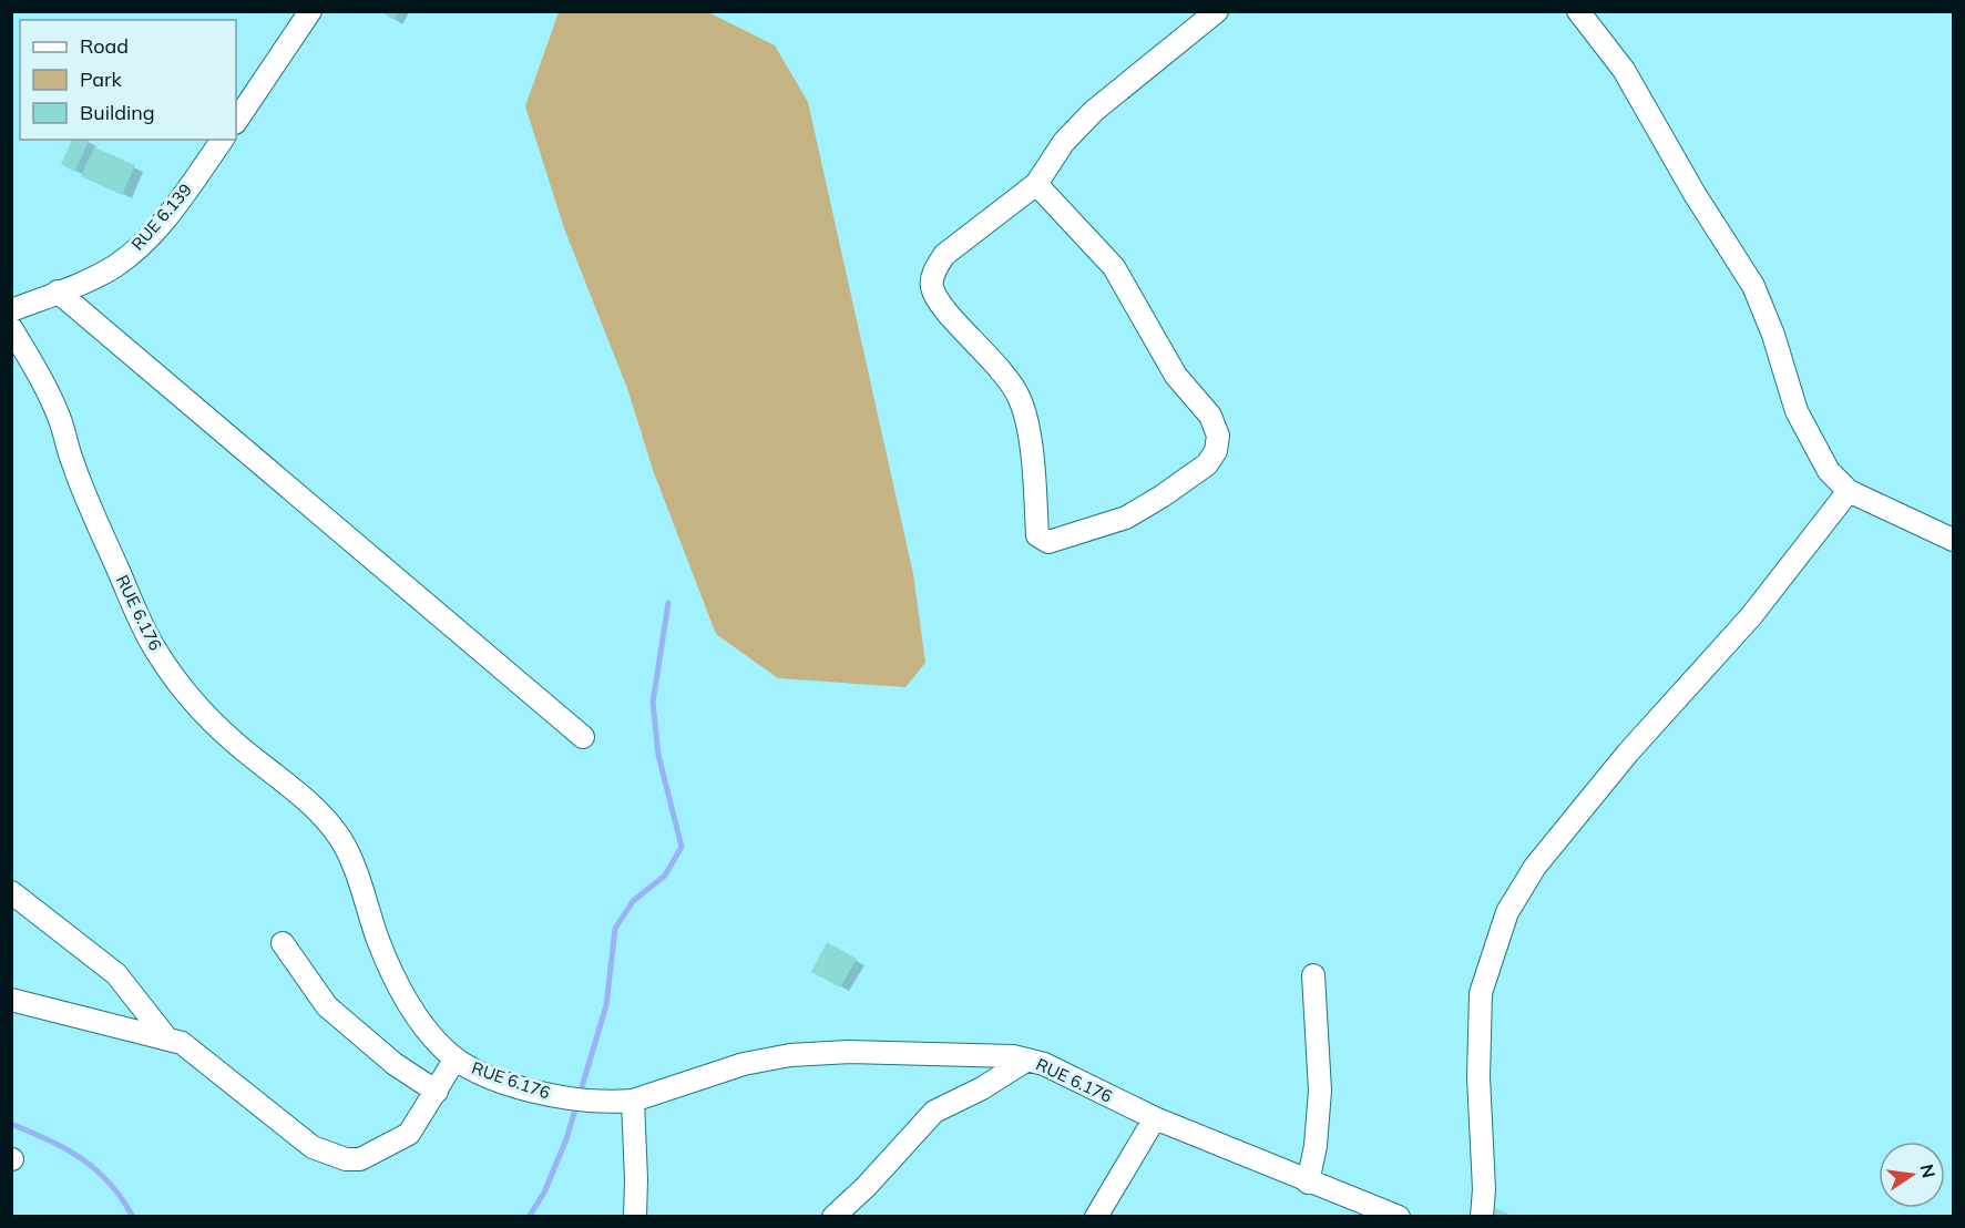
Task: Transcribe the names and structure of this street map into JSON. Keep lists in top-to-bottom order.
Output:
{
  "streets": {
    "street": ["RUE 6.139", "RUE 6.176"]
  },
  "legend": ["Road", "Park", "Building"],
  "north": "right"
}
